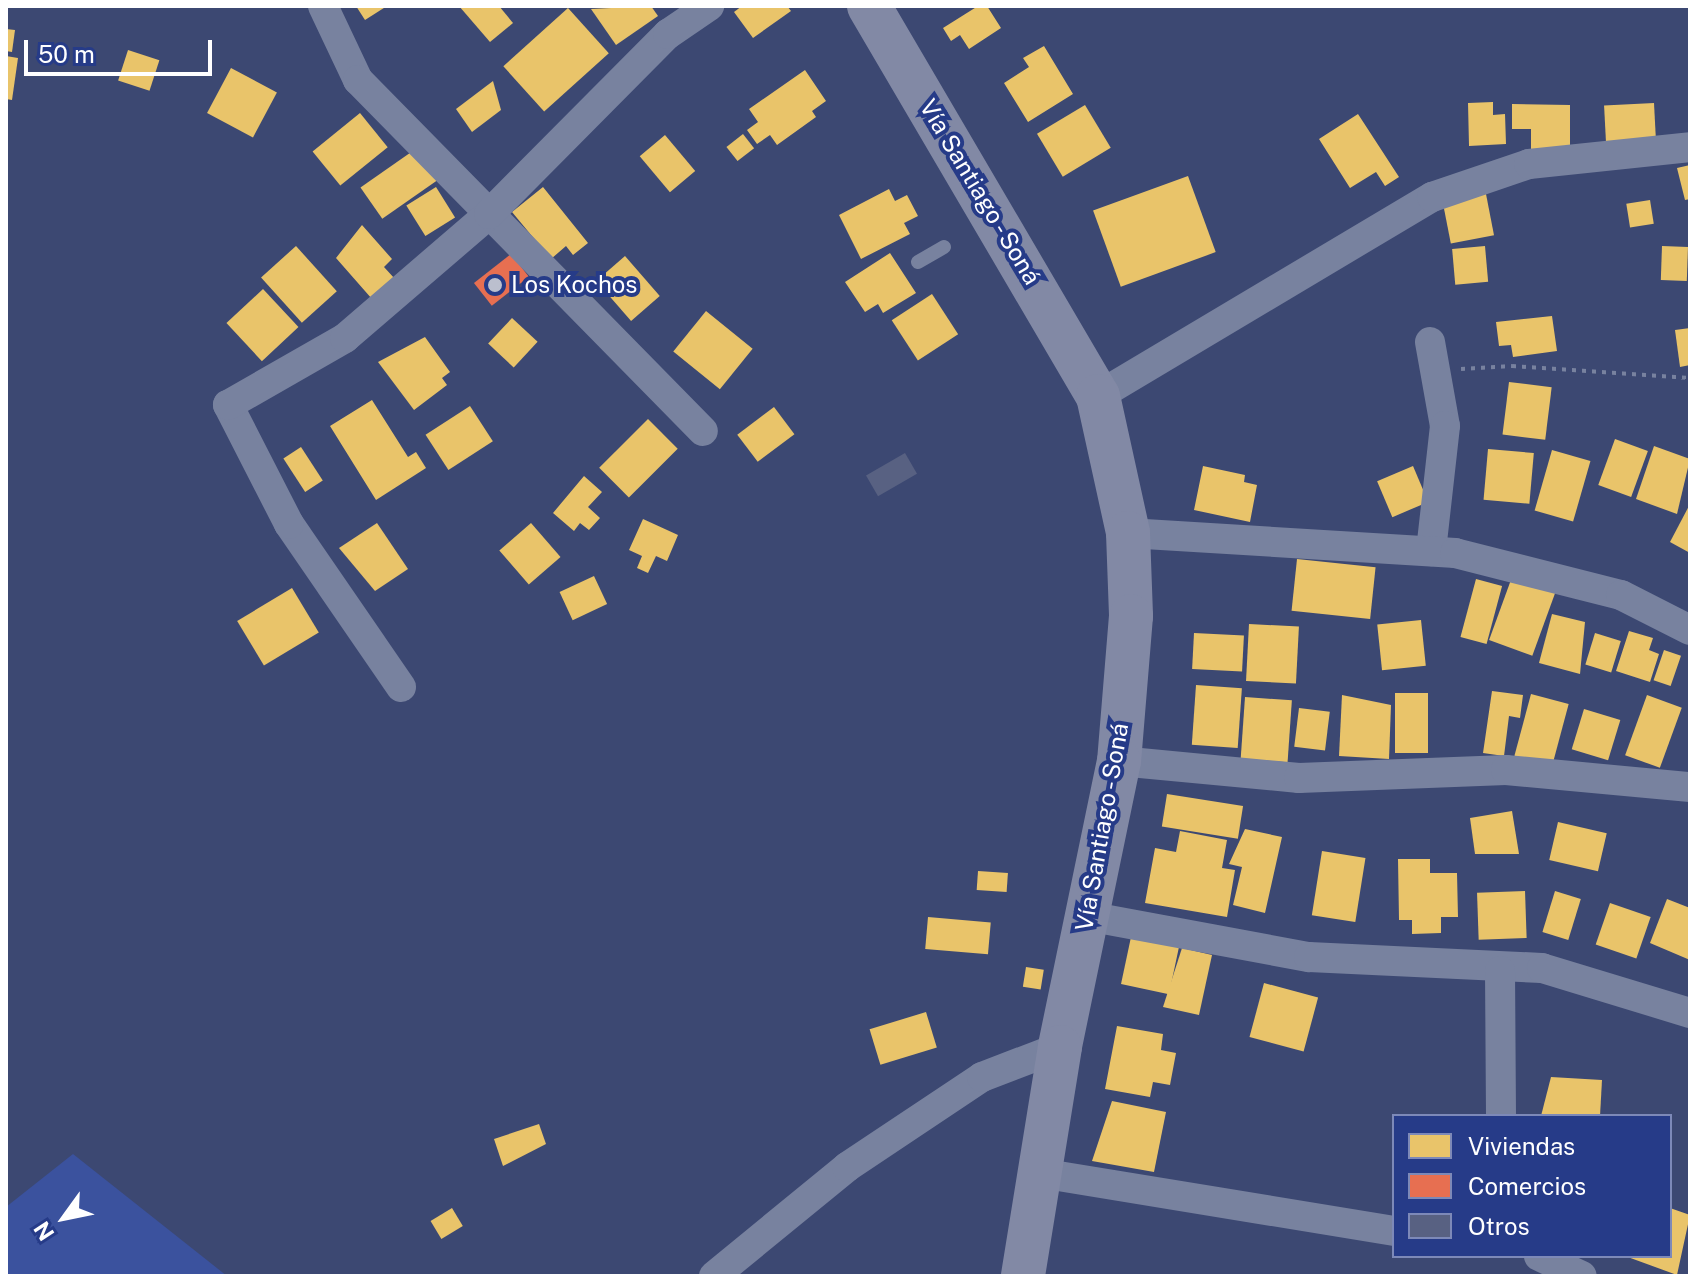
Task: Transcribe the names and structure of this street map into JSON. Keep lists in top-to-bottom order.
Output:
{
  "streets": {
    "main road": ["Vía Santiago - Soná"]
  },
  "places": ["Los Kochos"],
  "legend": ["Viviendas", "Comercios", "Otros"],
  "scale_bar": "50 m",
  "north": "bottom left"
}
